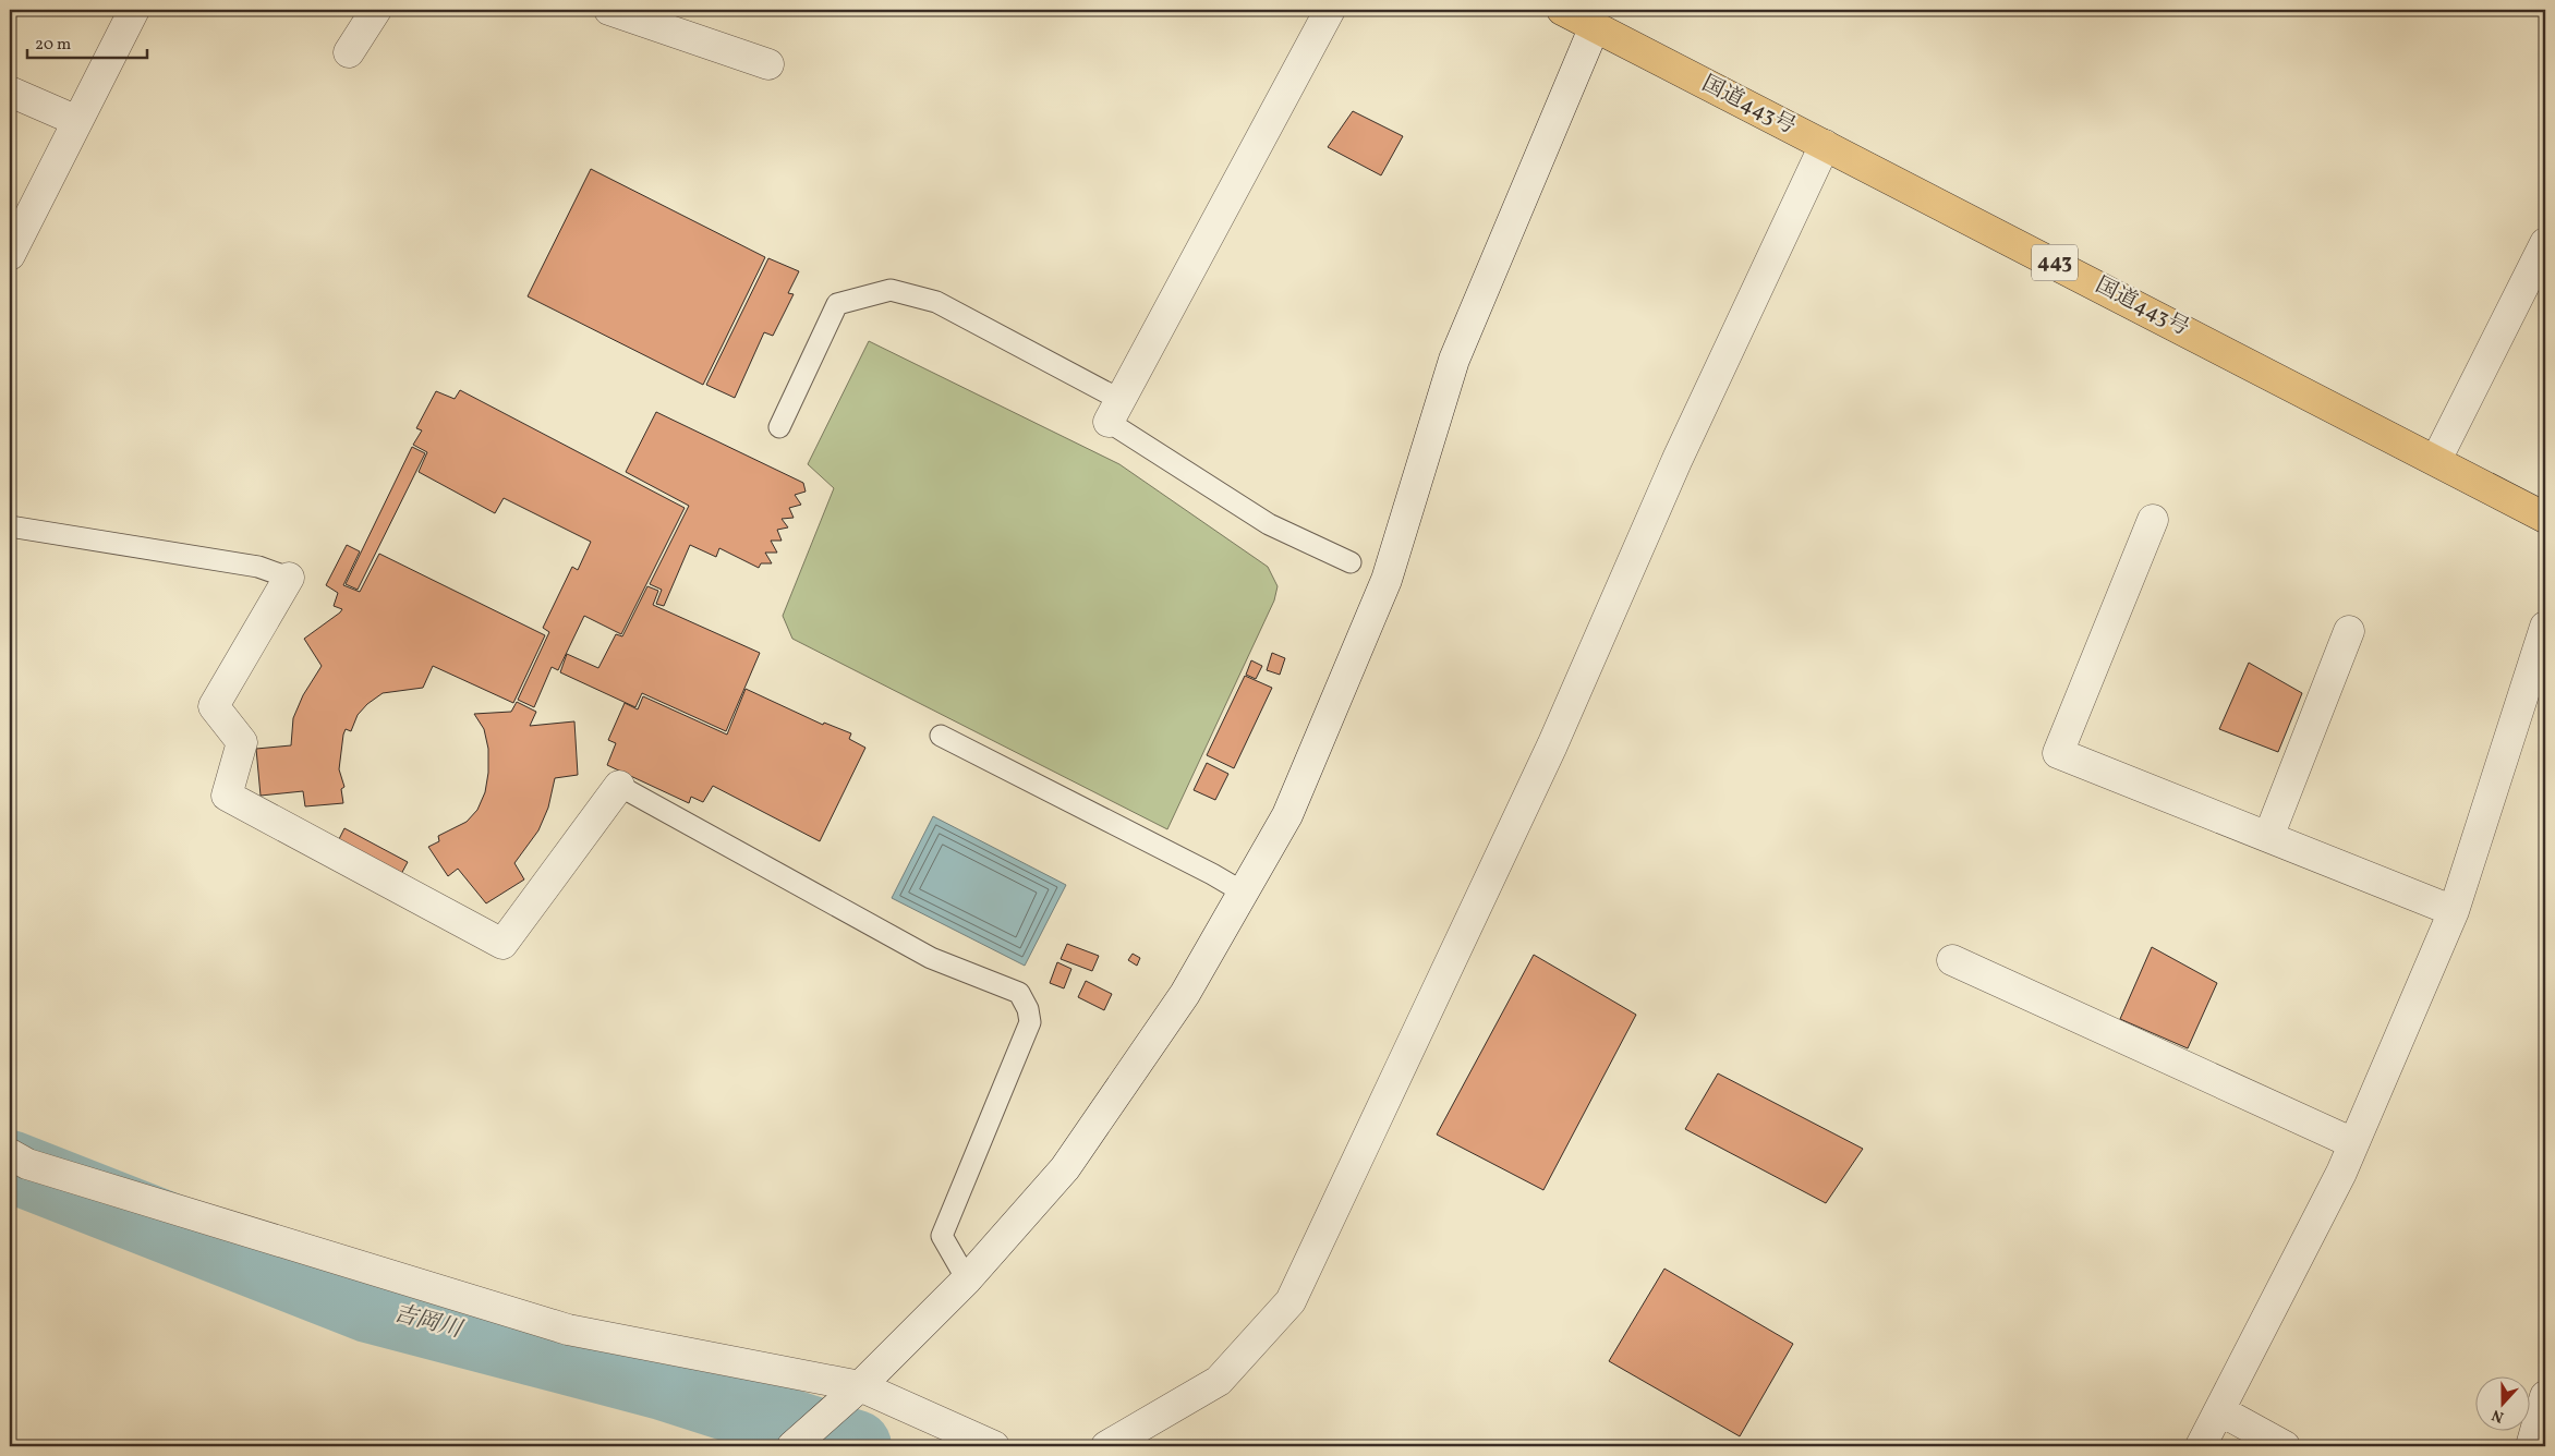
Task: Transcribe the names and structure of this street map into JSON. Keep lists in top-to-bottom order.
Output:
{
  "streets": {
    "highway": ["国道443号", "443"]
  },
  "water": ["吉岡川"],
  "scale_bar": "20 m",
  "north": "bottom"
}
